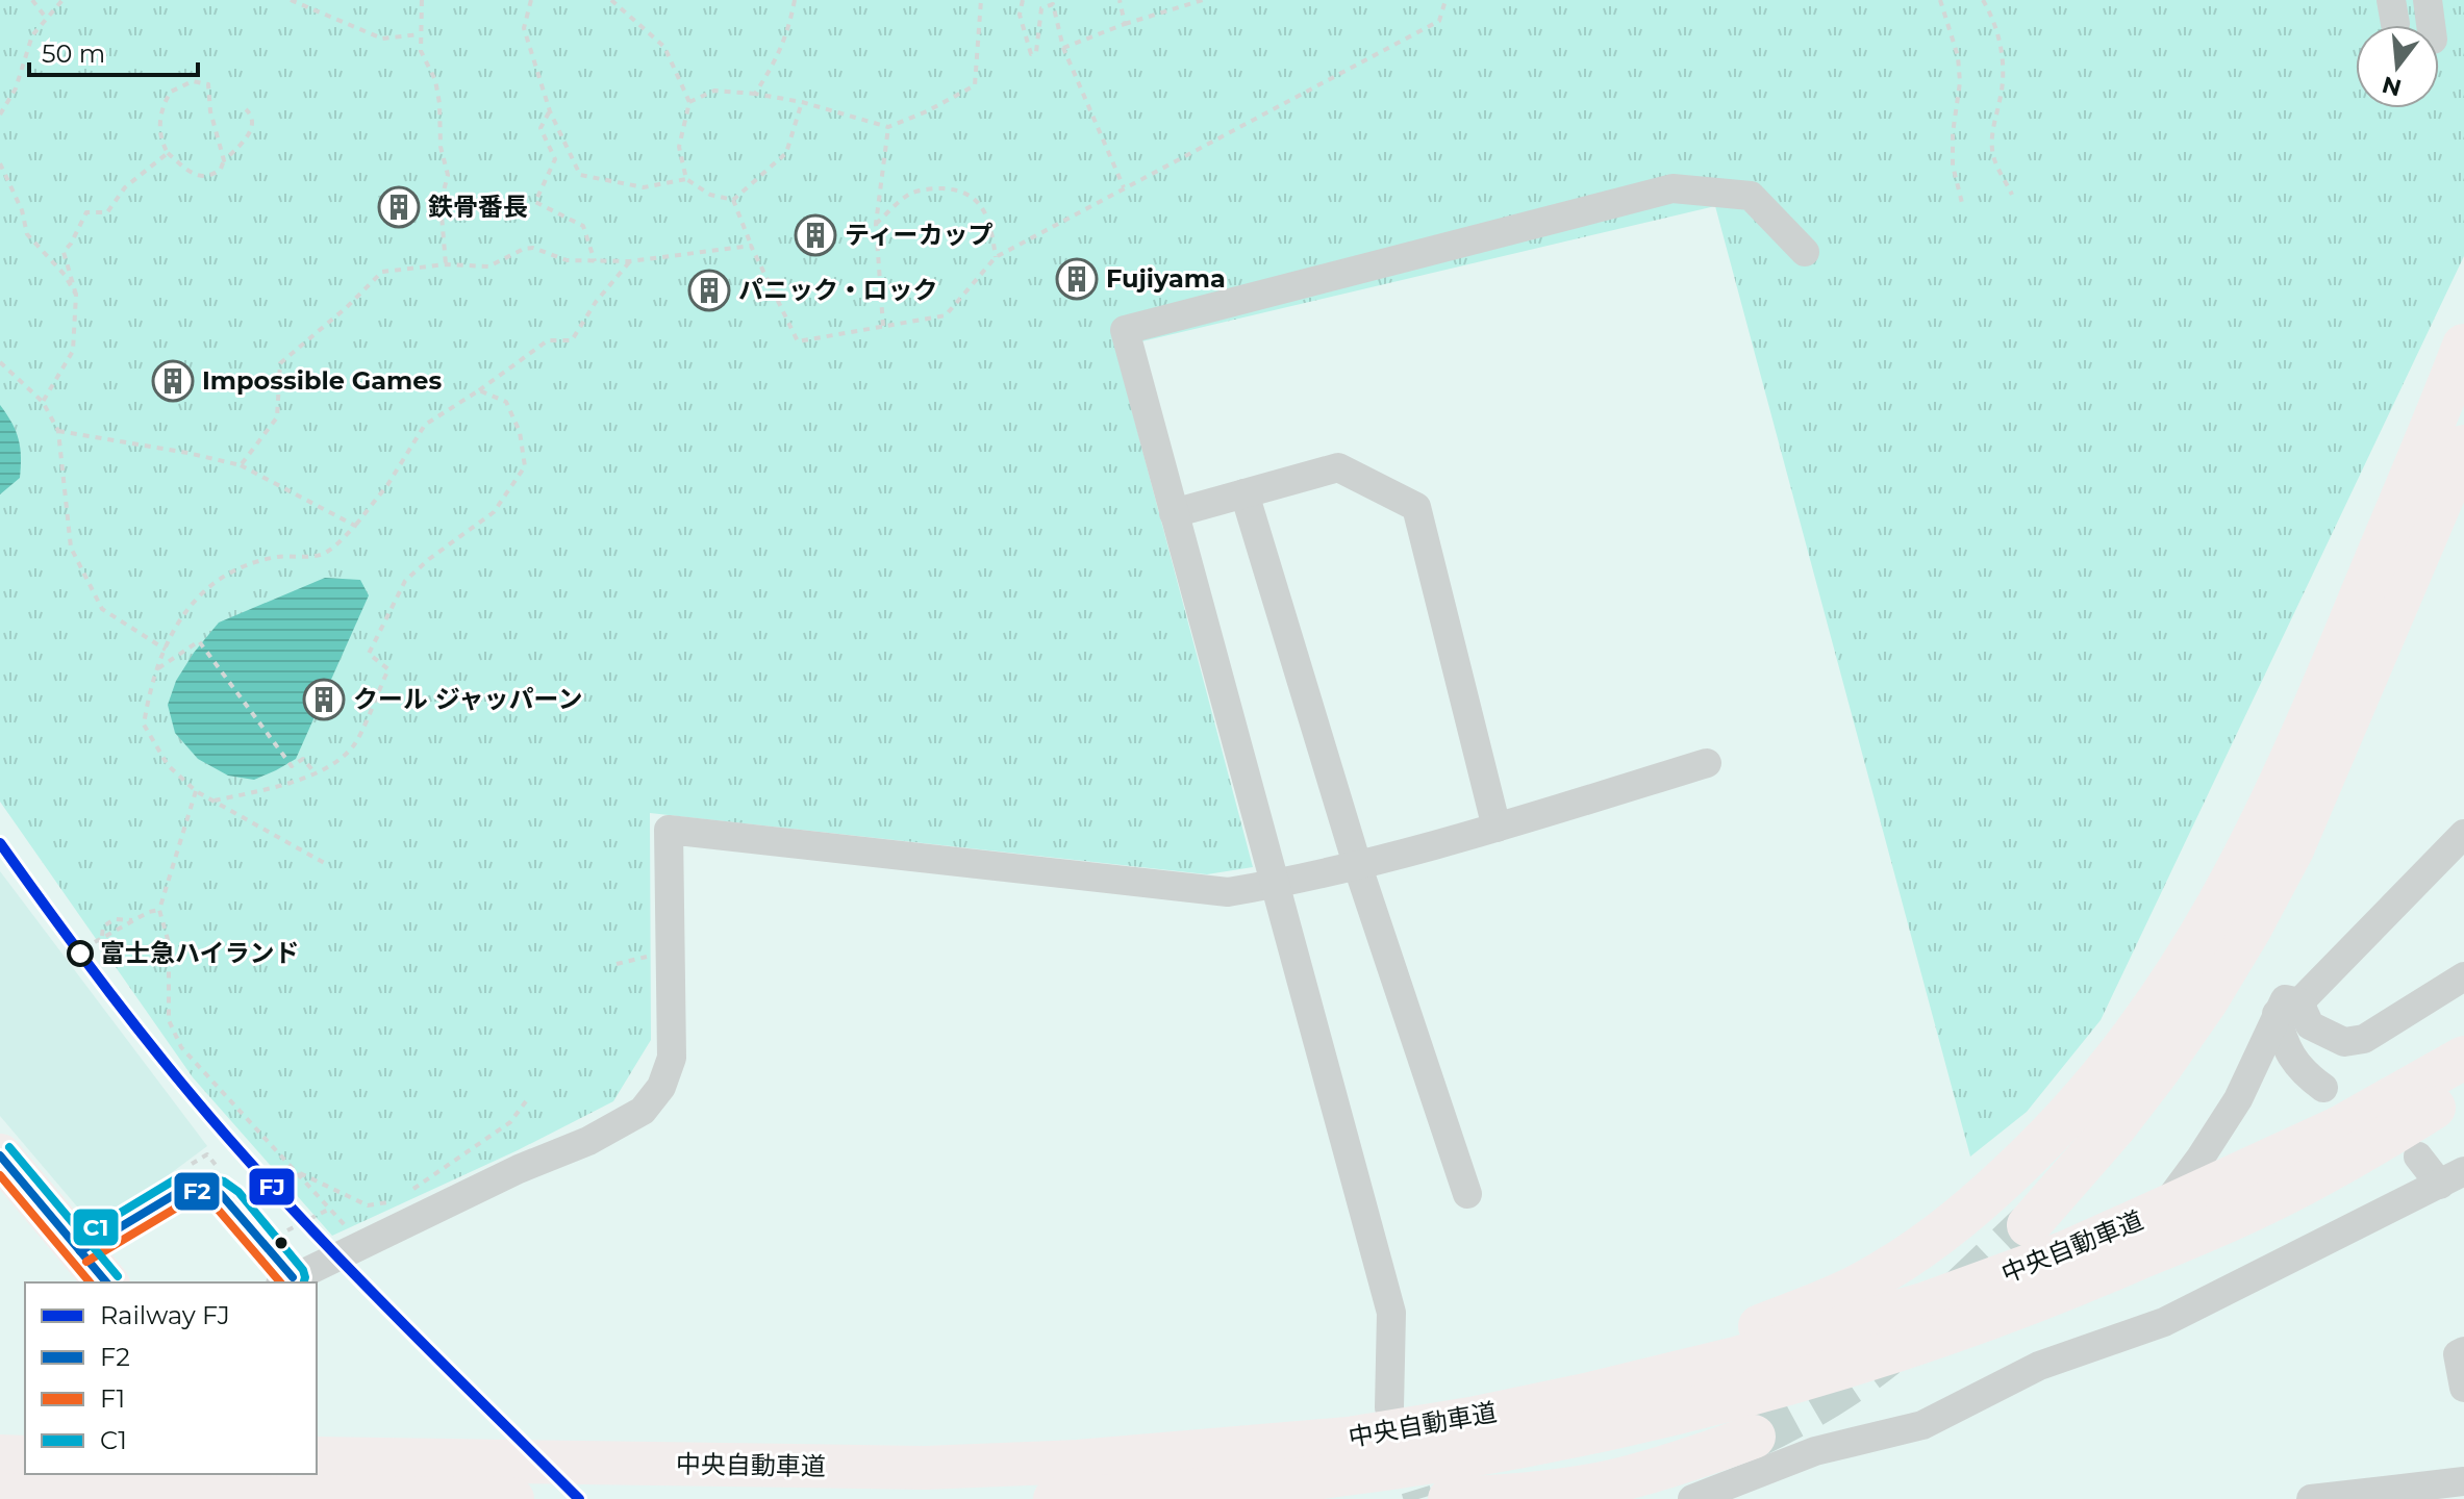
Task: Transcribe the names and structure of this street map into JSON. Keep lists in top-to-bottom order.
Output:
{
  "streets": {
    "highway": ["中央自動車道"]
  },
  "places": {
    "building": [
      "鉄骨番長",
      "ティーカップ",
      "Fujiyama",
      "パニック・ロック",
      "Impossible Games",
      "クール ジャッパーン"
    ],
    "other": ["富士急ハイランド"]
  },
  "lines": [
    "rail line FJ",
    "transit line C1",
    "transit line F2",
    "transit line F1"
  ],
  "legend": [
    "Railway FJ",
    "F2",
    "F1",
    "C1"
  ],
  "scale_bar": "50 m",
  "north": "bottom"
}
